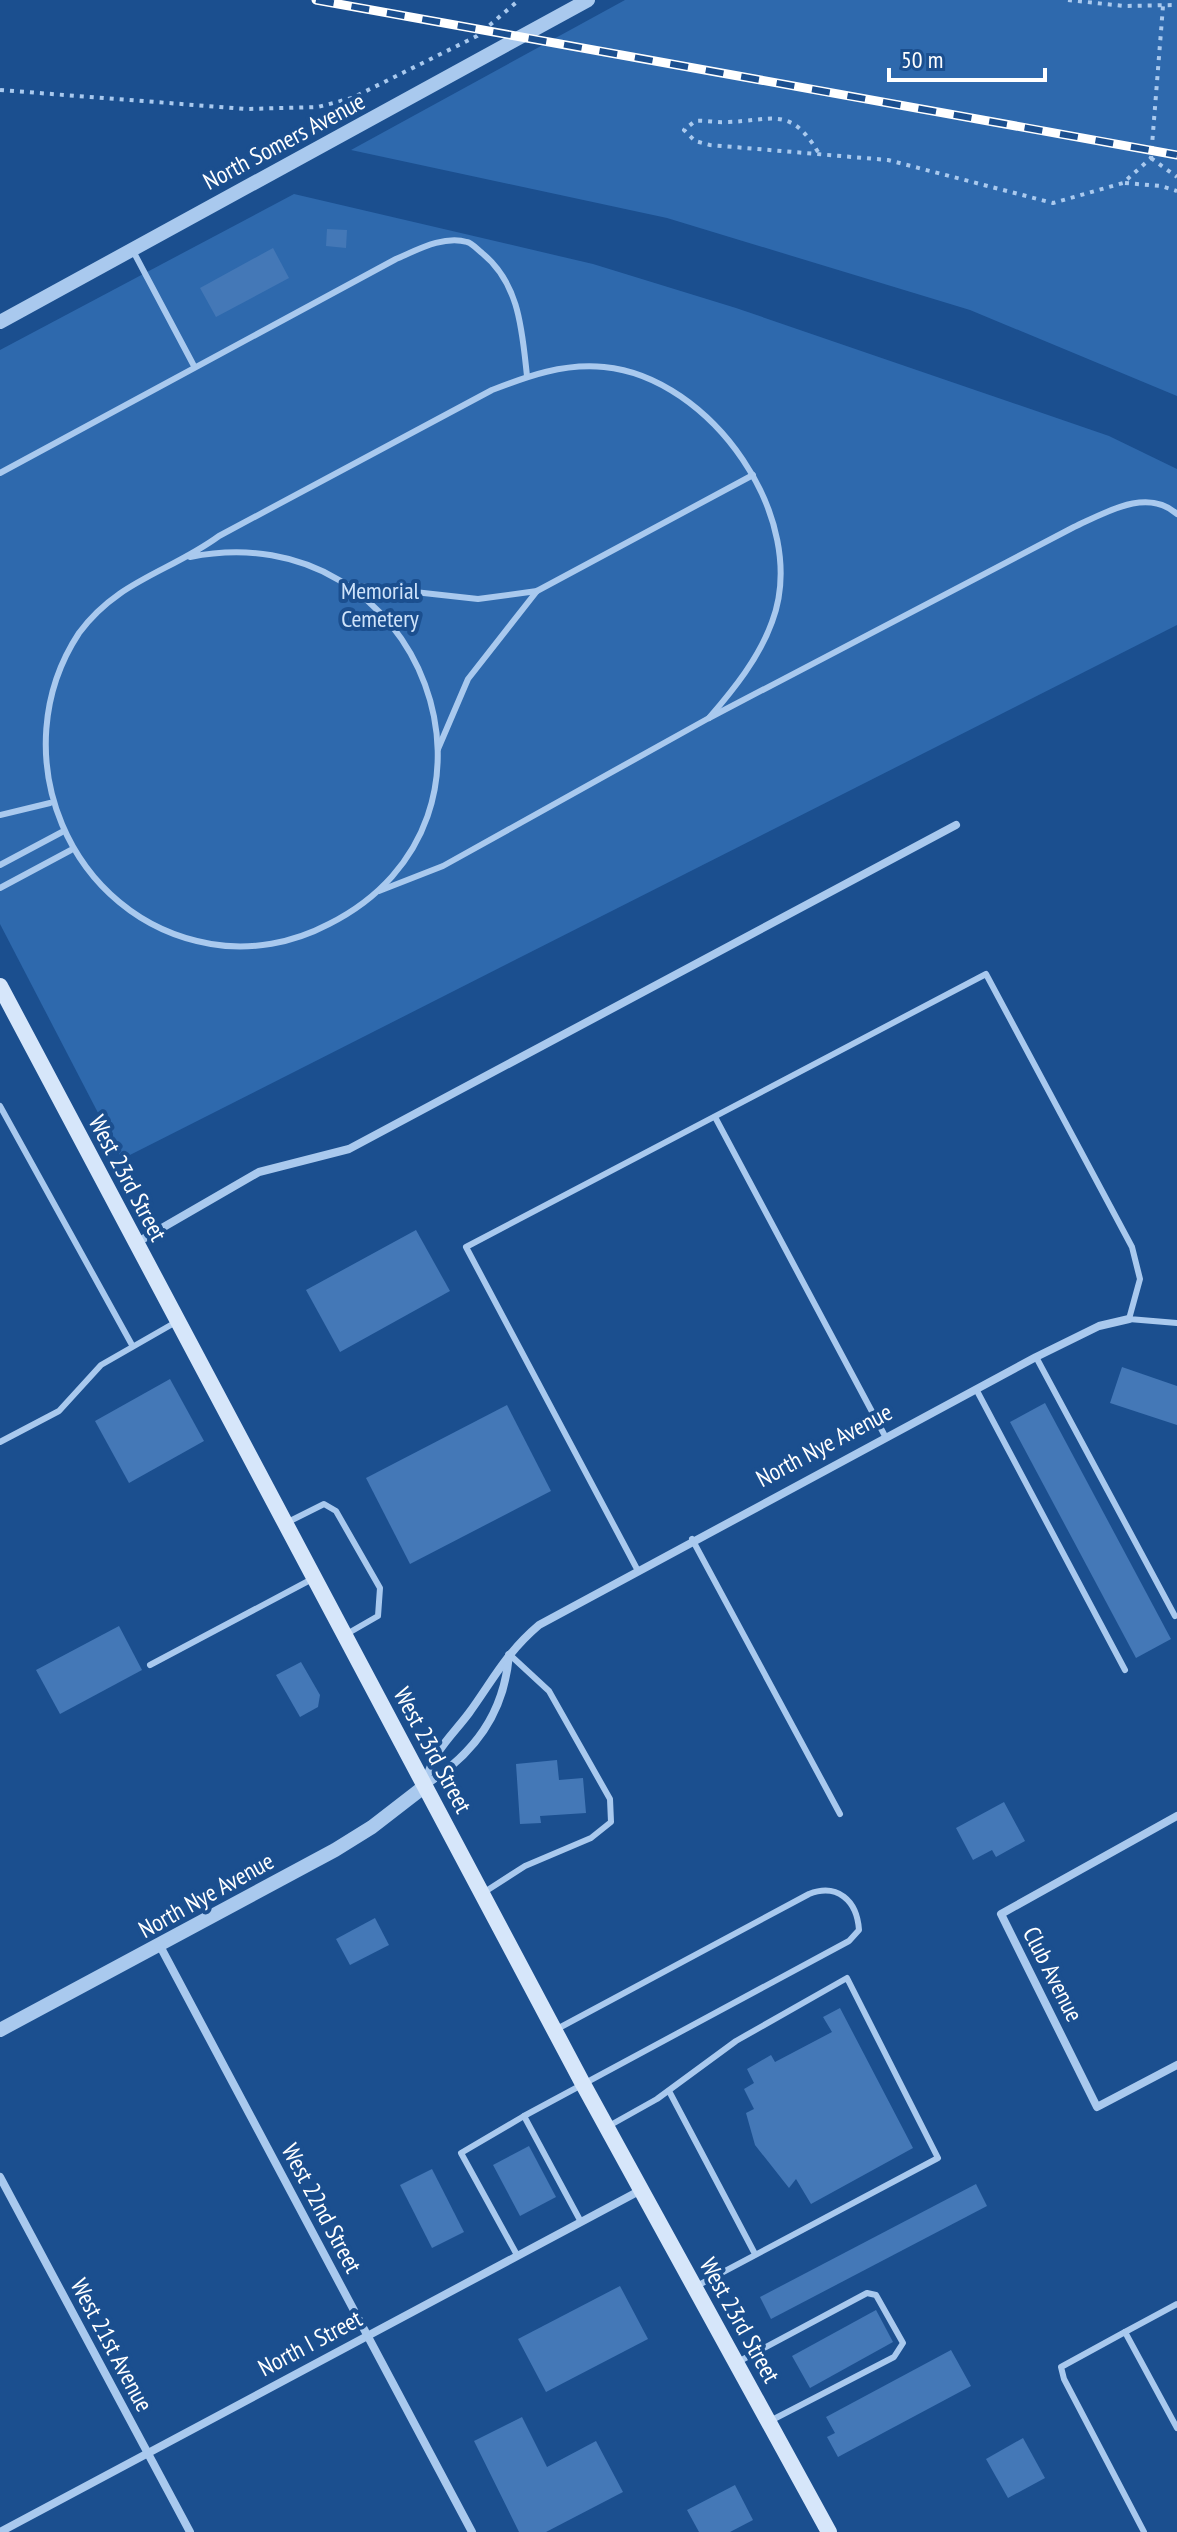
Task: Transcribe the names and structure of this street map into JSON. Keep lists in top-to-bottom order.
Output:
{
  "streets": {
    "main road": ["West 23rd Street"],
    "street": [
      "North Somers Avenue",
      "North Nye Avenue",
      "Club Avenue",
      "West 22nd Street",
      "North I Street",
      "West 21st Avenue"
    ]
  },
  "crossings": [
    ["West 23rd Street", "North Nye Avenue"],
    ["West 23rd Street", "North I Street"],
    ["North Nye Avenue", "West 22nd Street"],
    ["West 22nd Street", "North I Street"],
    ["North I Street", "West 21st Avenue"]
  ],
  "parks": ["Memorial Cemetery"],
  "scale_bar": "50 m"
}
